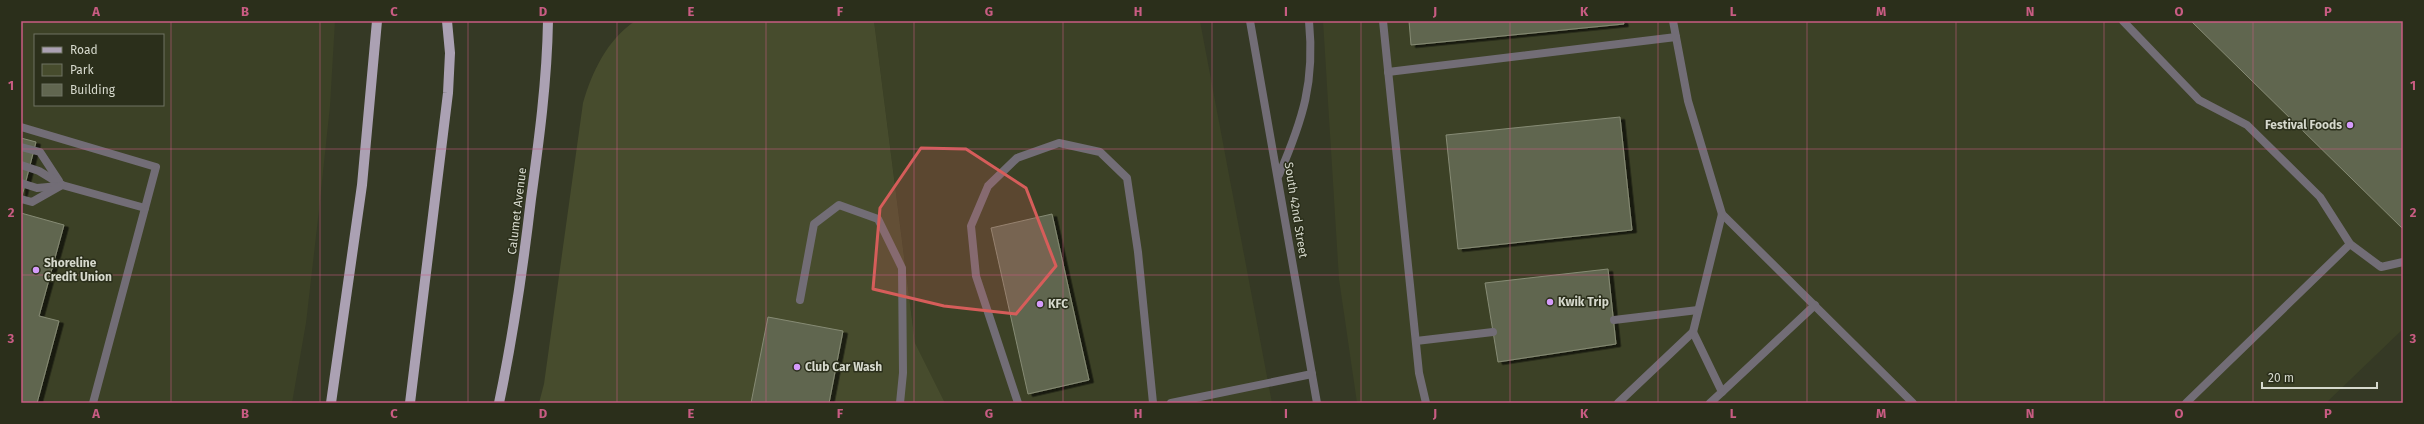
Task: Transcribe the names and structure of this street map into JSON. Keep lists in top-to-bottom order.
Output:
{
  "streets": {
    "main road": ["Calumet Avenue"],
    "street": ["South 42nd Street"]
  },
  "places": [
    "Festival Foods",
    "Shoreline Credit Union",
    "Kwik Trip",
    "KFC",
    "Club Car Wash"
  ],
  "legend": ["Road", "Park", "Building"],
  "scale_bar": "20 m",
  "grid": {
    "columns": [
      "A",
      "B",
      "C",
      "D",
      "E",
      "F",
      "G",
      "H",
      "I",
      "J",
      "K",
      "L",
      "M",
      "N",
      "O",
      "P"
    ],
    "rows": ["1", "2", "3"]
  }
}
